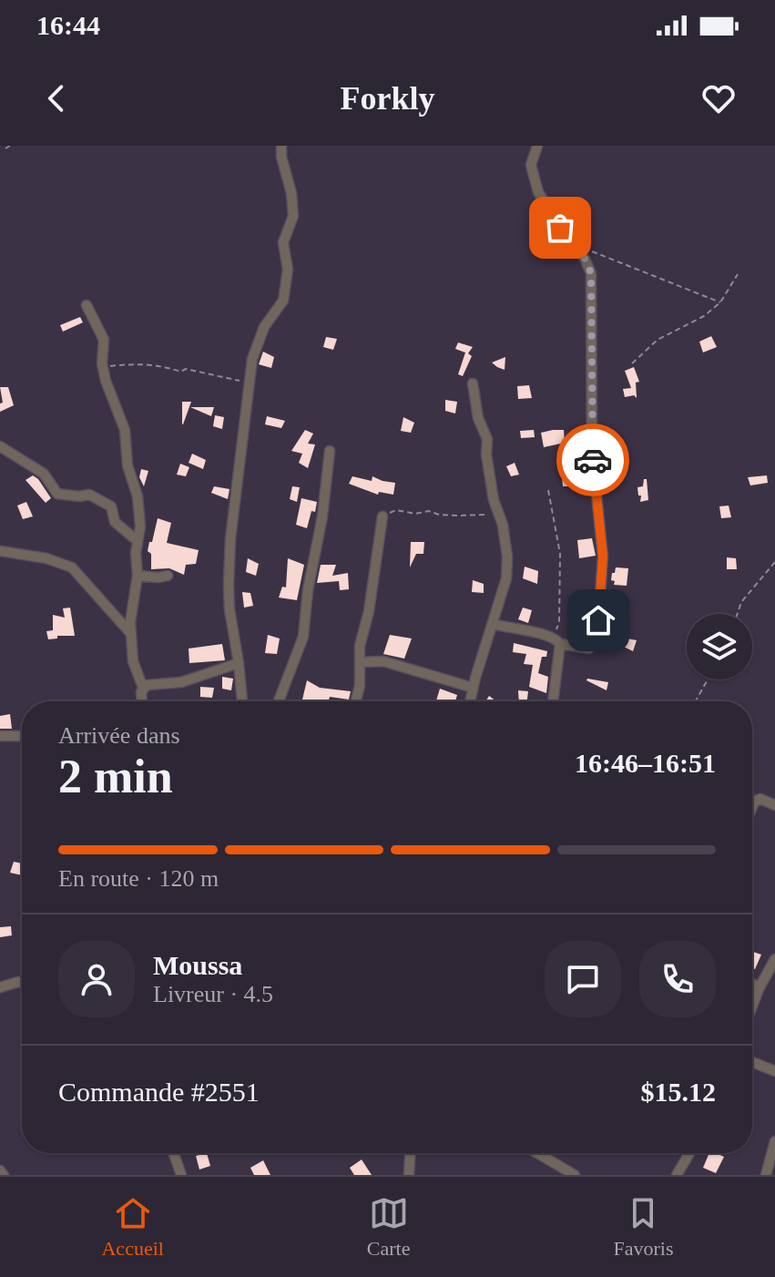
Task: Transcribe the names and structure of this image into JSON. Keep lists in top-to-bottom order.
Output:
{
  "page": {
    "status": "16:44",
    "header": "Forkly",
    "heading": ["2 min", "Arrivée dans", "16:46–16:51"],
    "panel": [
      "Moussa",
      "Livreur · 4.5",
      "Commande #2551",
      "$15.12"
    ],
    "bar": "En route · 120 m",
    "tabs": ["Accueil", "Carte", "Favoris"]
  }
}
